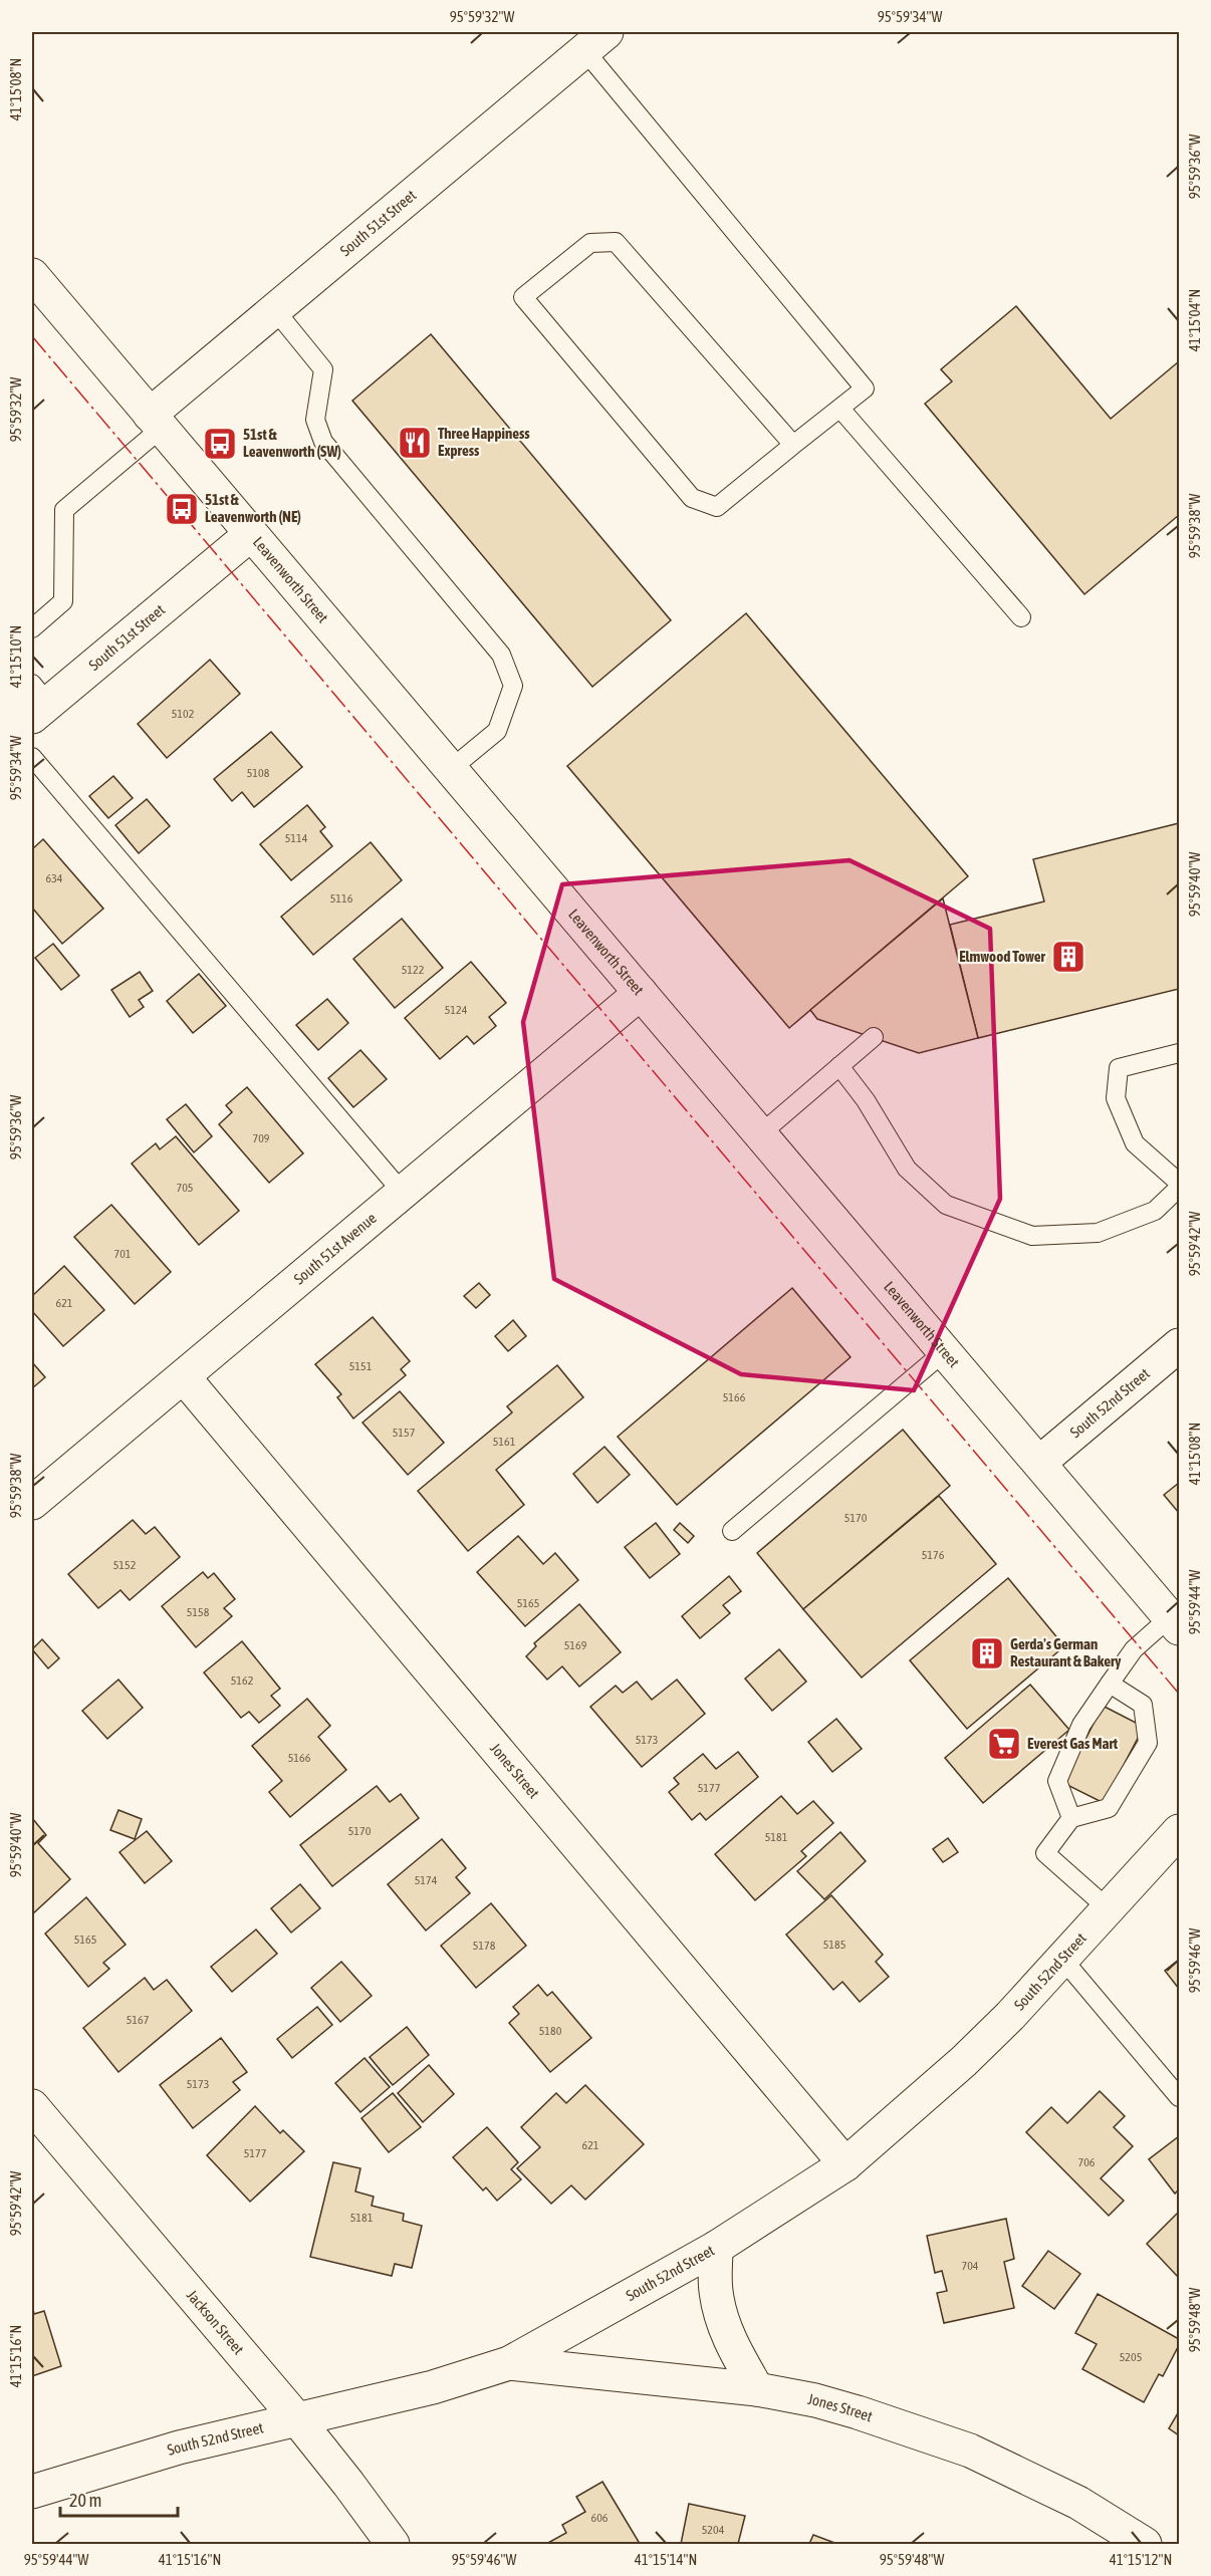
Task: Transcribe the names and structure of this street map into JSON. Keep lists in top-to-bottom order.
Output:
{
  "streets": {
    "street": [
      "South 51st Street",
      "Leavenworth Street",
      "South 51st Avenue",
      "South 52nd Street",
      "Jones Street",
      "Jackson Street"
    ]
  },
  "crossings": [
    ["South 51st Street", "Leavenworth Street"],
    ["Leavenworth Street", "South 51st Avenue"],
    ["Leavenworth Street", "South 52nd Street"],
    ["South 51st Avenue", "Jones Street"],
    ["South 52nd Street", "Jones Street"],
    ["South 52nd Street", "Jackson Street"]
  ],
  "places": {
    "restaurant": ["Three Happiness Express"],
    "bus stop": ["51st & Leavenworth (SW)", "51st & Leavenworth (NE)"],
    "building": ["Elmwood Tower", "Gerda's German Restaurant & Bakery"],
    "supermarket": ["Everest Gas Mart"]
  },
  "house_numbers": [
    "5102",
    "5108",
    "5114",
    "634",
    "5116",
    "5122",
    "5124",
    "709",
    "705",
    "701",
    "621",
    "5151",
    "5166",
    "5157",
    "5161",
    "5170",
    "5176",
    "5152",
    "5165",
    "5158",
    "5169",
    "5162",
    "5173",
    "5166",
    "5177",
    "5170",
    "5181",
    "5174",
    "5165",
    "5185",
    "5178",
    "5167",
    "5180",
    "5173",
    "621",
    "5177",
    "706",
    "5181",
    "704",
    "5205",
    "606",
    "5204"
  ],
  "scale_bar": "20 m",
  "coordinates": [
    "95°59'32\"W",
    "95°59'34\"W",
    "41°15'08\"N",
    "95°59'36\"W",
    "41°15'04\"N",
    "95°59'38\"W",
    "41°15'10\"N",
    "95°59'40\"W",
    "95°59'42\"W",
    "95°59'44\"W",
    "95°59'46\"W",
    "95°59'48\"W",
    "41°15'16\"N",
    "41°15'14\"N",
    "41°15'12\"N"
  ]
}
